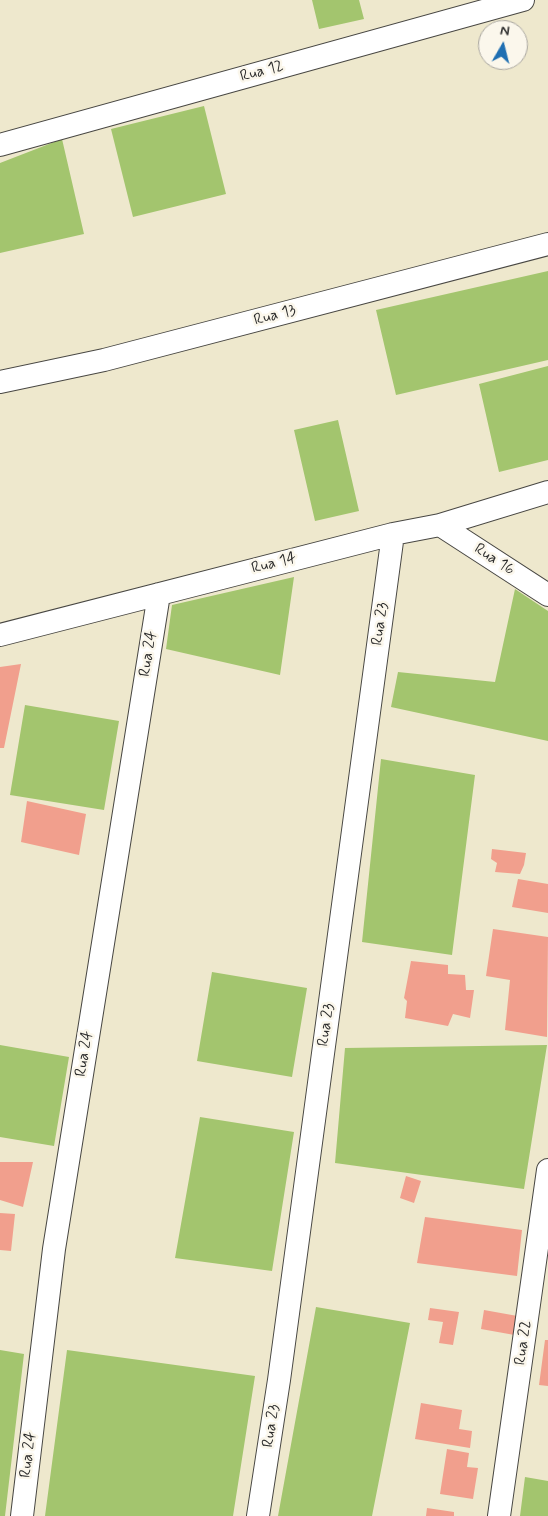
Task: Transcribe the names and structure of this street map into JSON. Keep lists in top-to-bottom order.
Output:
{
  "streets": {
    "street": [
      "Rua 12",
      "Rua 13",
      "Rua 16",
      "Rua 14",
      "Rua 23",
      "Rua 24",
      "Rua 22"
    ]
  },
  "crossings": [
    ["Rua 16", "Rua 14"],
    ["Rua 14", "Rua 23"],
    ["Rua 14", "Rua 24"]
  ],
  "north": "top"
}
